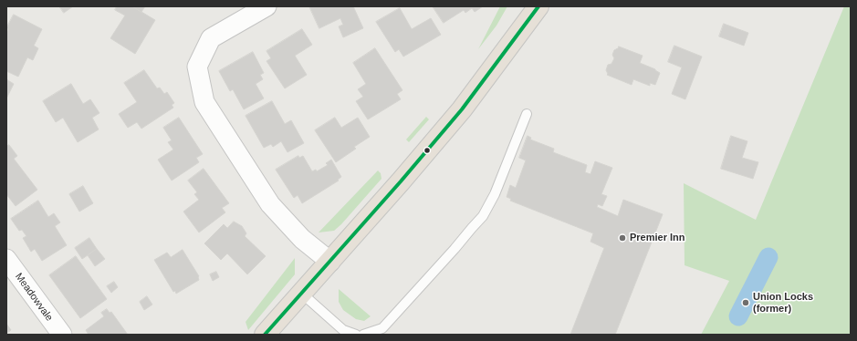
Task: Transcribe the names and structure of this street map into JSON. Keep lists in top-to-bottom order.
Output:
{
  "streets": {
    "street": ["Meadowvale"]
  },
  "places": ["Premier Inn", "Union Locks (former)"]
}
